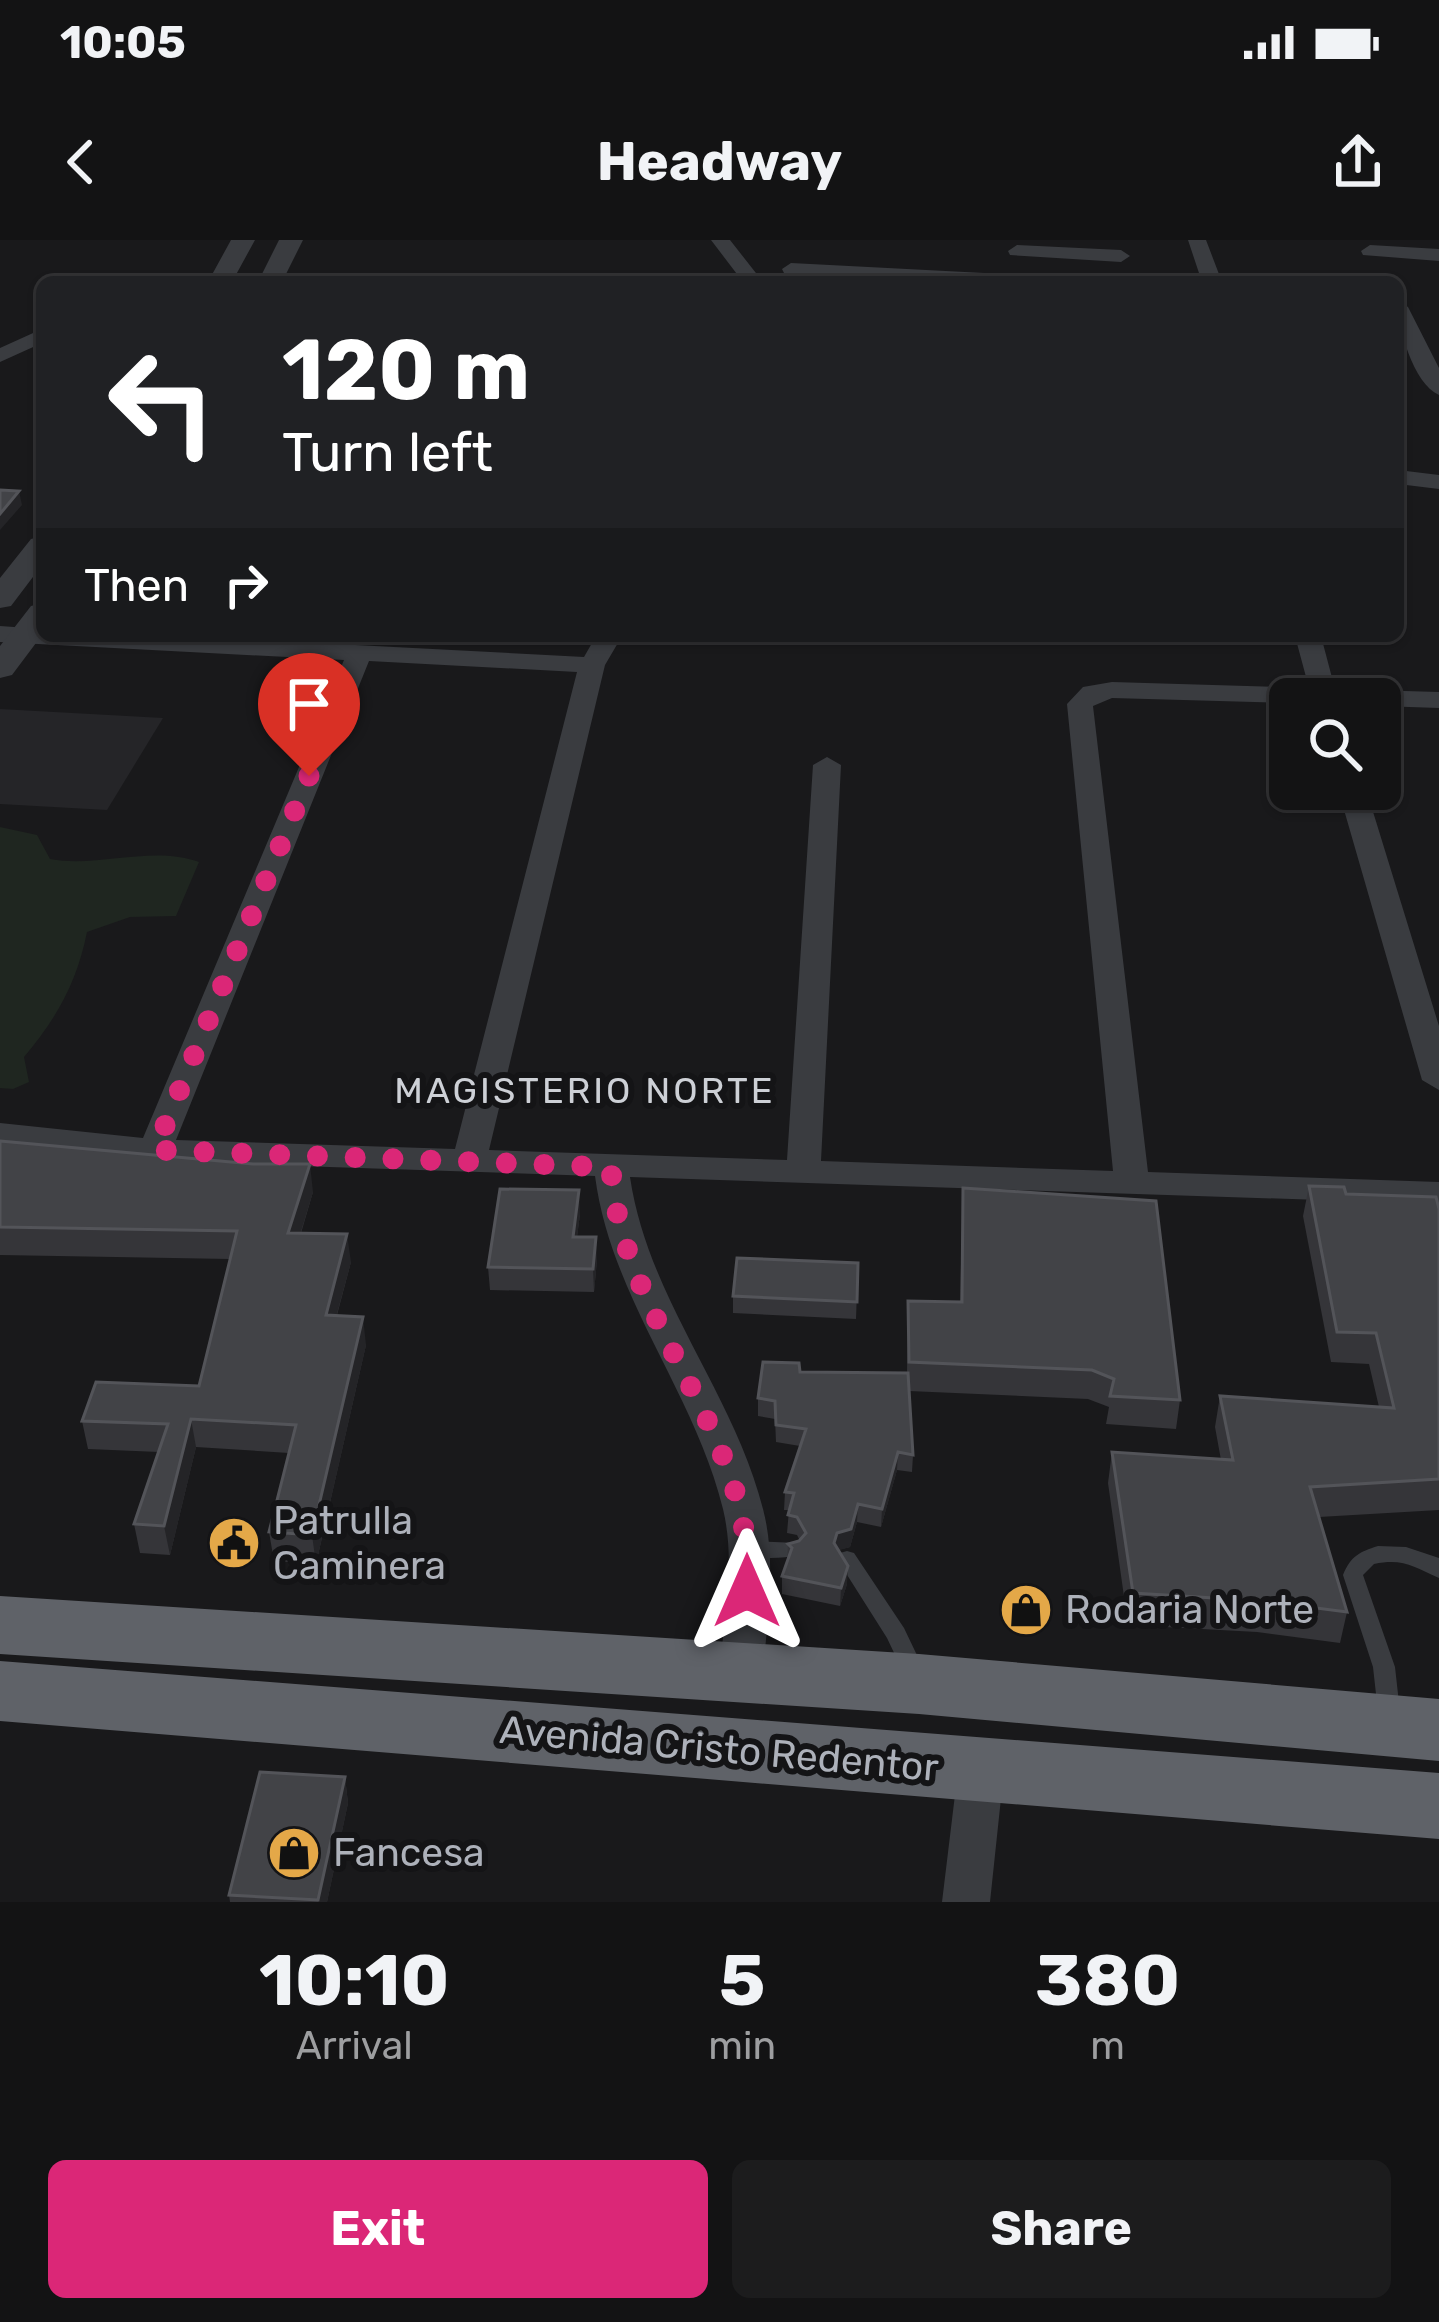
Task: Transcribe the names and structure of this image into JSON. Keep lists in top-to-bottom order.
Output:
{
  "streets": {
    "highway": ["Avenida Cristo Redentor"]
  },
  "districts": ["MAGISTERIO NORTE"],
  "places": {
    "public building": ["Patrulla Caminera"],
    "shop": ["Rodaria Norte", "Fancesa"]
  },
  "page": {
    "status": "10:05",
    "header": "Headway",
    "turn": ["120 m", "Turn left"],
    "then": "Then",
    "eta": [
      "10:10",
      "Arrival",
      "5",
      "min",
      "380",
      "m"
    ],
    "buttons": ["Exit", "Share"]
  }
}
